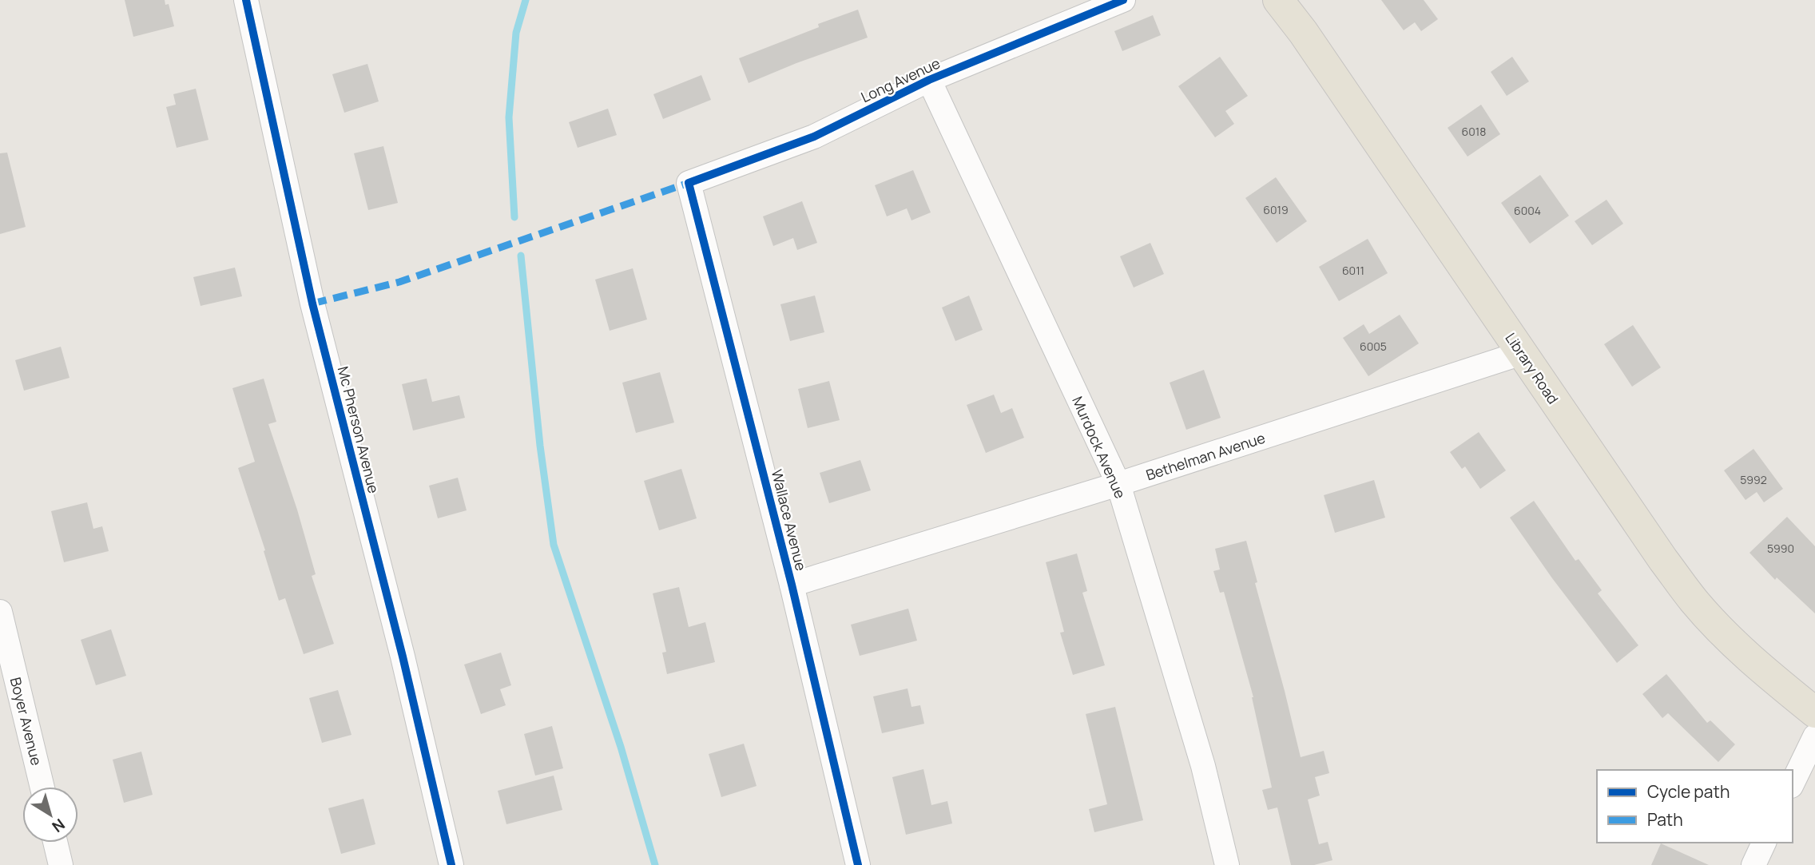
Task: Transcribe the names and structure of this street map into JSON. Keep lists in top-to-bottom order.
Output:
{
  "streets": {
    "main road": ["Library Road"],
    "street": [
      "Long Avenue",
      "Mc Pherson Avenue",
      "Murdock Avenue",
      "Bethelman Avenue",
      "Wallace Avenue",
      "Boyer Avenue"
    ]
  },
  "crossings": [
    ["Long Avenue", "Murdock Avenue"],
    ["Long Avenue", "Wallace Avenue"],
    ["Library Road", "Bethelman Avenue"],
    ["Murdock Avenue", "Bethelman Avenue"],
    ["Bethelman Avenue", "Wallace Avenue"]
  ],
  "house_numbers": [
    "6018",
    "6019",
    "6004",
    "6011",
    "6005",
    "5992",
    "5990"
  ],
  "legend": ["Cycle path", "Path"],
  "north": "bottom right"
}
